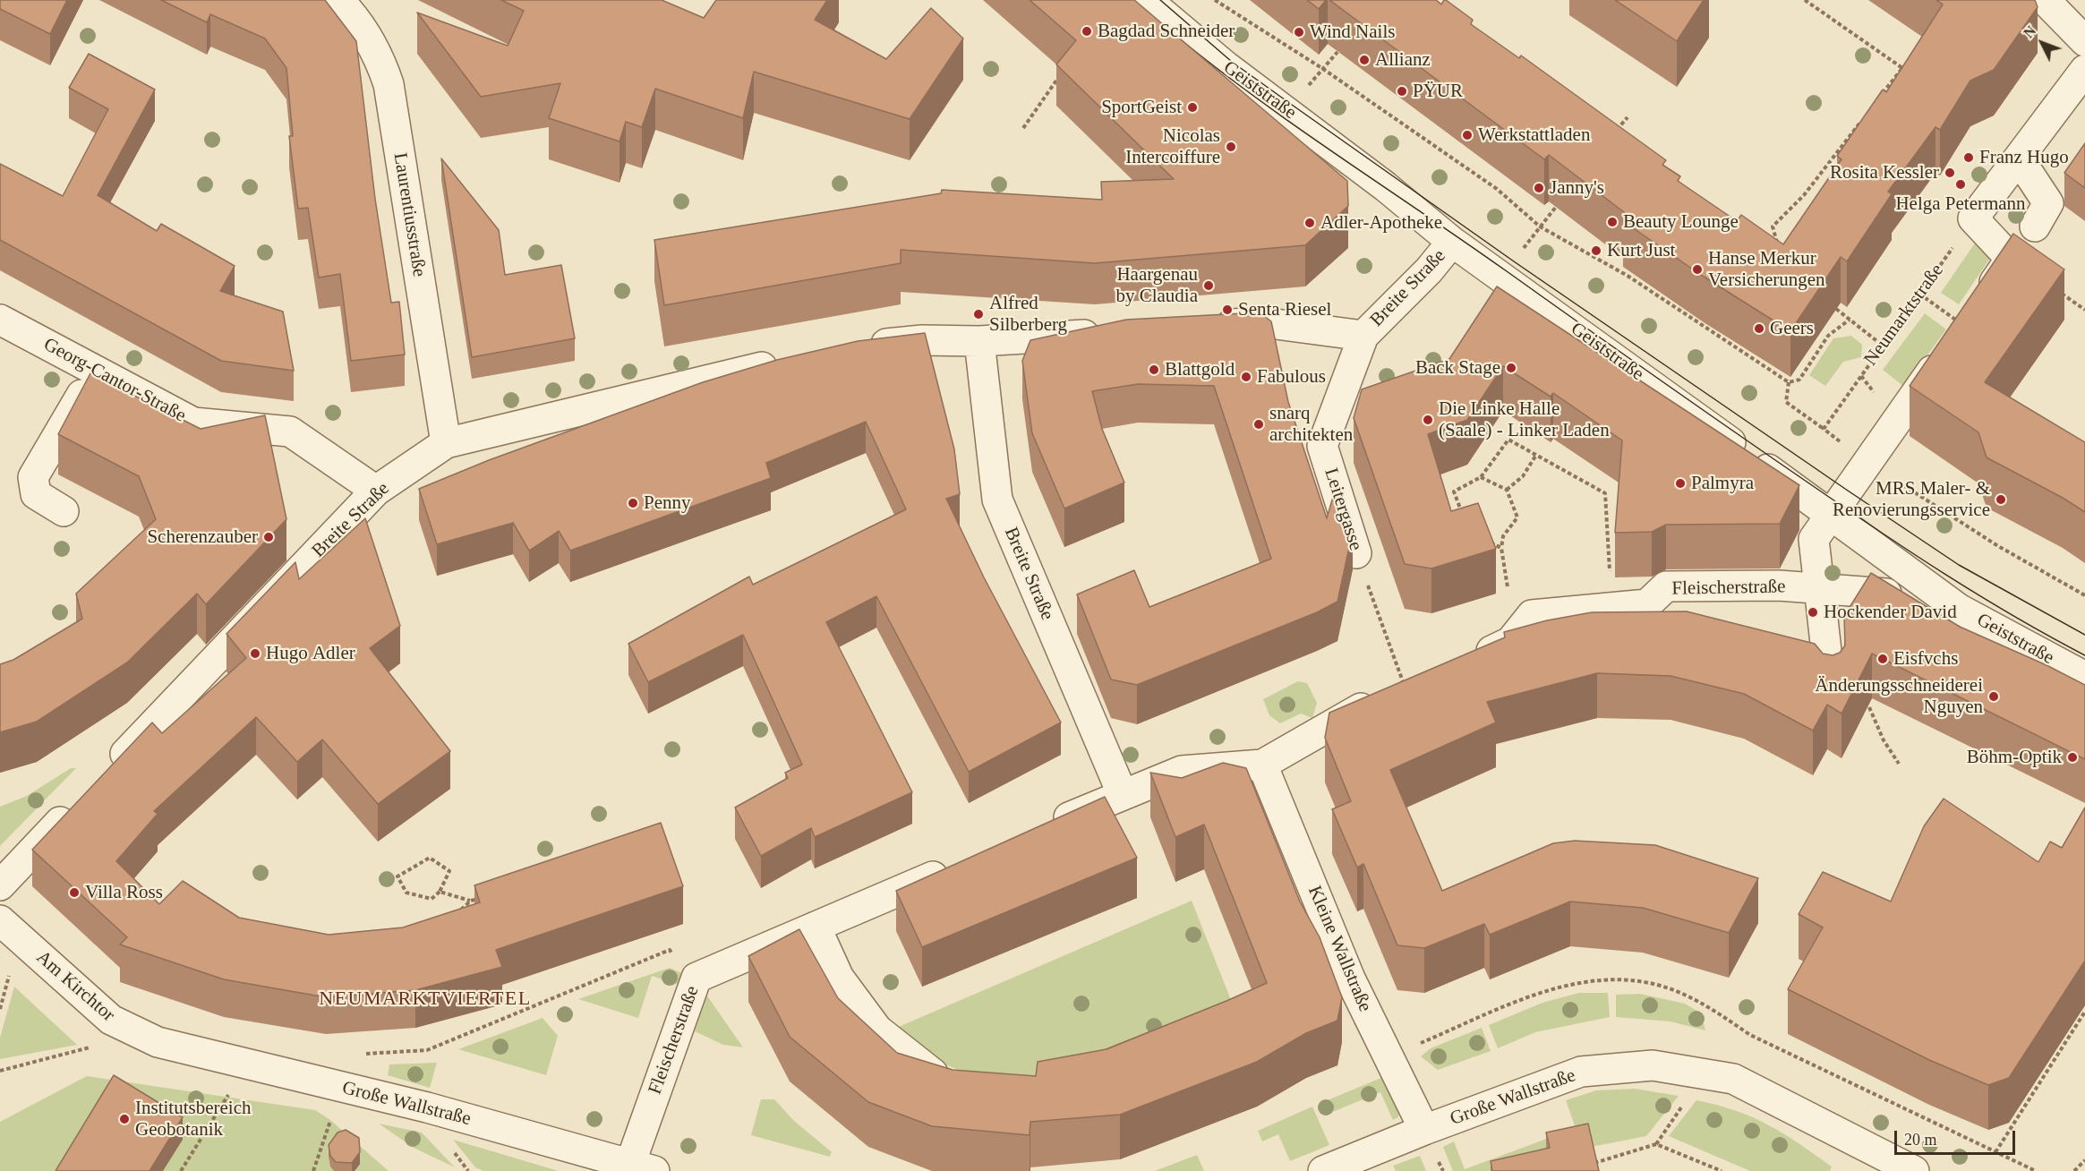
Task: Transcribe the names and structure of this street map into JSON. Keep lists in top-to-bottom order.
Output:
{
  "streets": {
    "street": [
      "Geiststraße",
      "Laurentiusstraße",
      "Breite Straße",
      "Georg-Cantor-Straße",
      "Leitergasse",
      "Fleischerstraße",
      "Kleine Wallstraße",
      "Am Kirchtor",
      "Große Wallstraße"
    ],
    "path": ["Neumarktstraße"]
  },
  "crossings": [
    ["Geiststraße", "Breite Straße"],
    ["Laurentiusstraße", "Breite Straße"],
    ["Breite Straße", "Georg-Cantor-Straße"],
    ["Breite Straße", "Leitergasse"],
    ["Fleischerstraße", "Große Wallstraße"],
    ["Kleine Wallstraße", "Große Wallstraße"],
    ["Am Kirchtor", "Große Wallstraße"]
  ],
  "districts": ["NEUMARKTVIERTEL"],
  "places": [
    "Bagdad Schneider",
    "Wind Nails",
    "Allianz",
    "PŸUR",
    "SportGeist",
    "Werkstattladen",
    "Nicolas Intercoiffure",
    "Franz Hugo",
    "Rosita Kessler",
    "Helga Petermann",
    "Janny's",
    "Beauty Lounge",
    "Adler-Apotheke",
    "Kurt Just",
    "Hanse Merkur Versicherungen",
    "Haargenau by Claudia",
    "Senta Riesel",
    "Alfred Silberberg",
    "Geers",
    "Back Stage",
    "Blattgold",
    "Fabulous",
    "Die Linke Halle (Saale) - Linker Laden",
    "snarq architekten",
    "Palmyra",
    "MRS Maler- & Renovierungsservice",
    "Penny",
    "Scherenzauber",
    "Hockender David",
    "Hugo Adler",
    "Eisfvchs",
    "Änderungsschneiderei Nguyen",
    "Böhm-Optik",
    "Villa Ross",
    "Institutsbereich Geobotanik"
  ],
  "scale_bar": "20 m",
  "north": "top left"
}
